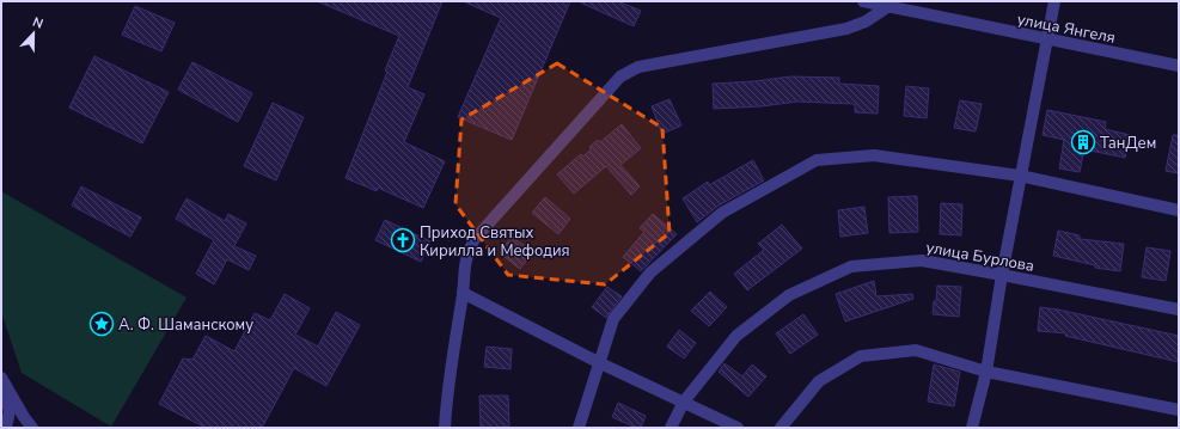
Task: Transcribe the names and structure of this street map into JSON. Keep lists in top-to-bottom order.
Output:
{
  "streets": {
    "street": ["улица Янгеля", "улица Бурлова"]
  },
  "places": {
    "building": ["ТанДем"],
    "church": ["Приход Святых Кирилла и Мефодия"],
    "place": ["А. Ф. Шаманскому"]
  },
  "north": "top"
}
